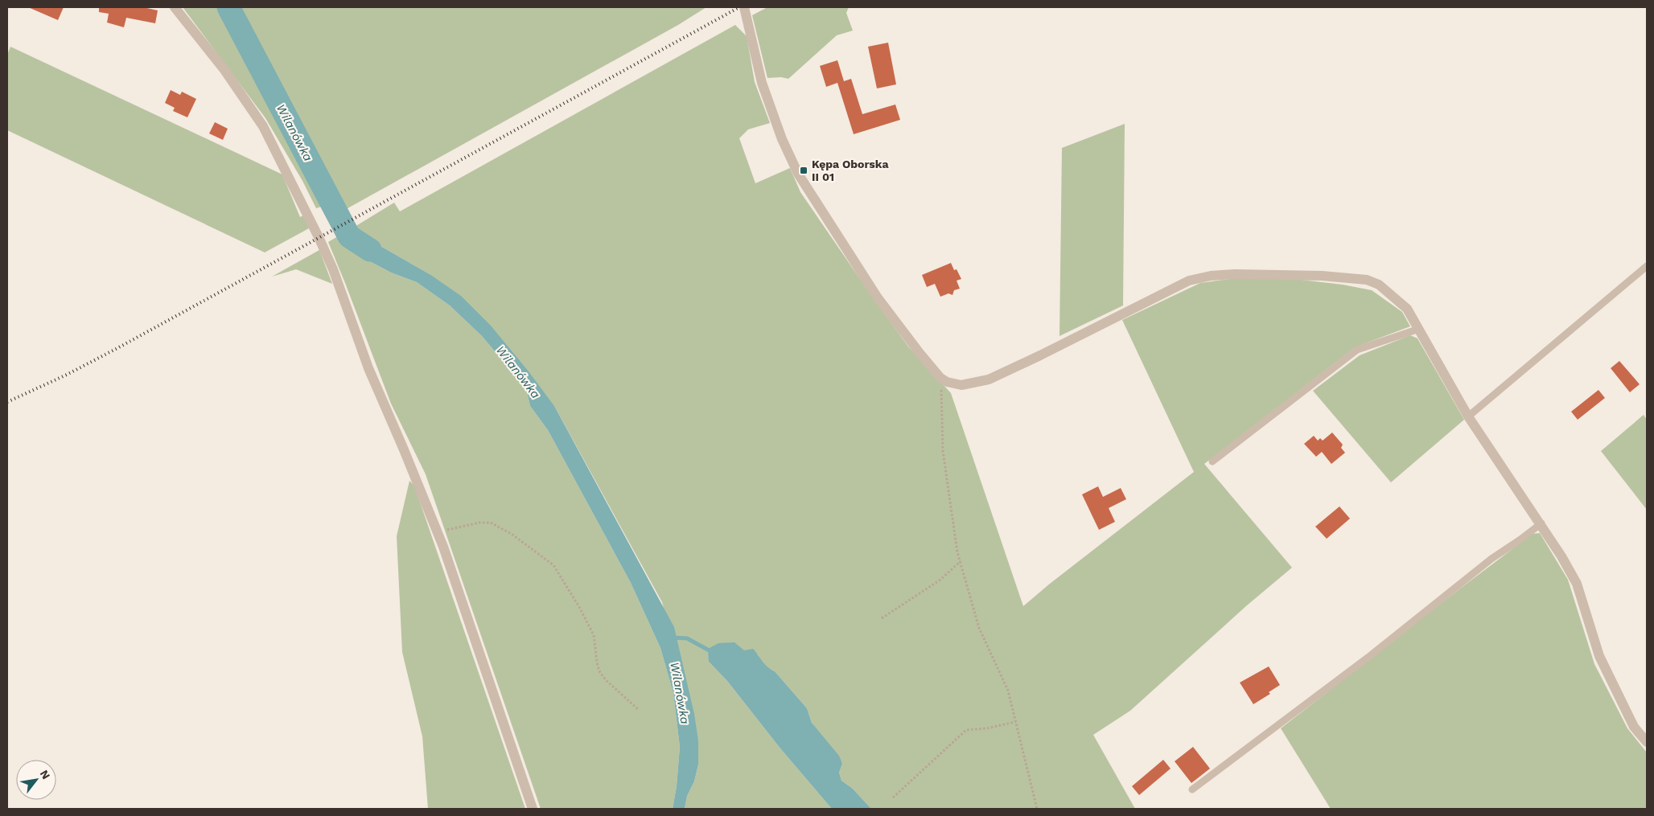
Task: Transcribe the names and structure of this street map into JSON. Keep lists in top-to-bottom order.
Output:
{
  "water": ["Wilanówka"],
  "places": {
    "transit": ["Kępa Oborska II 01"]
  },
  "north": "top right"
}
